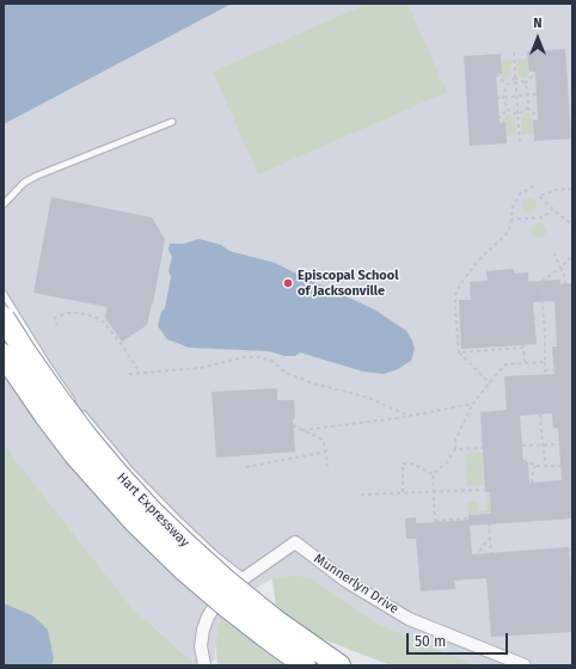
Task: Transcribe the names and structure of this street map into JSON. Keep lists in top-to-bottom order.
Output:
{
  "streets": {
    "highway": ["Hart Expressway"],
    "street": ["Munnerlyn Drive"]
  },
  "places": ["Episcopal School of Jacksonville"],
  "scale_bar": "50 m",
  "north": "top"
}
